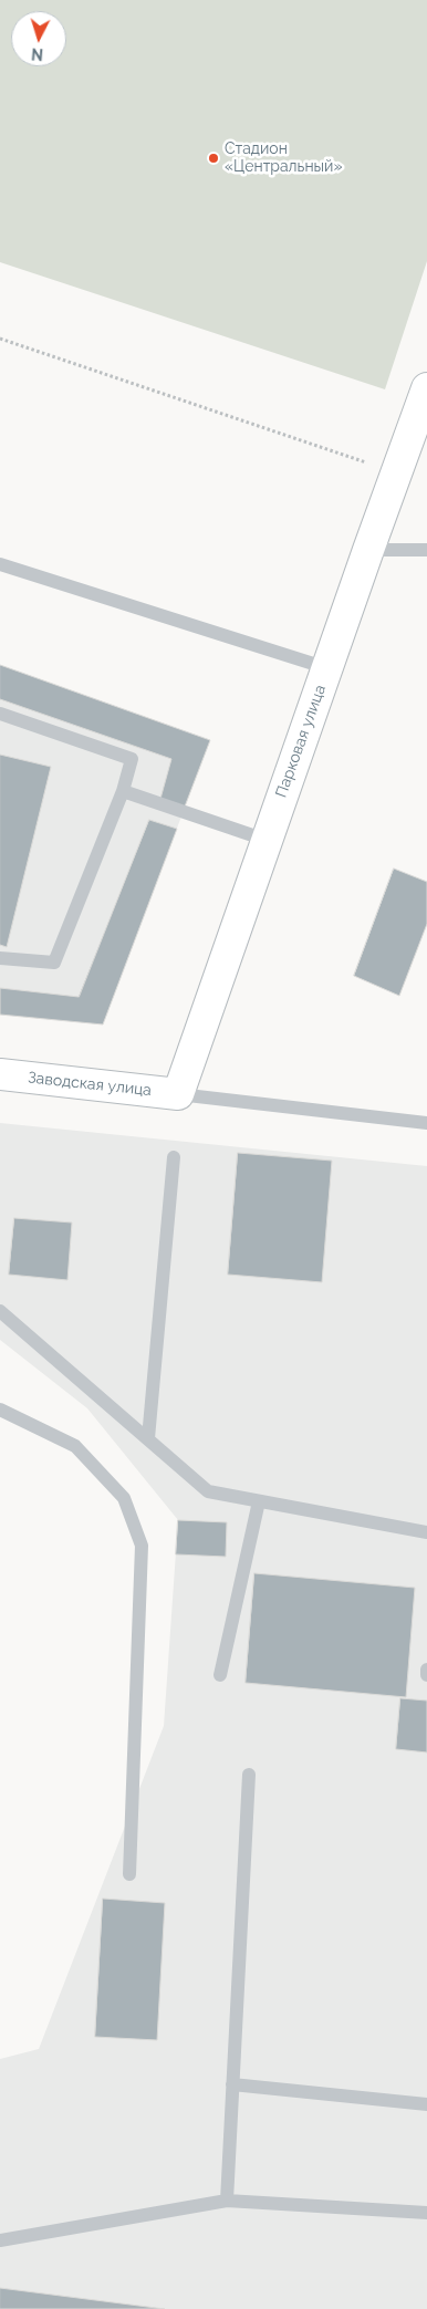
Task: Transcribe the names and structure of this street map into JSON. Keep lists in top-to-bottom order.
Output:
{
  "streets": {
    "street": ["Парковая улица", "Заводская улица"]
  },
  "crossings": [
    ["Парковая улица", "Заводская улица"]
  ],
  "places": ["Стадион «Центральный»"],
  "north": "bottom"
}
